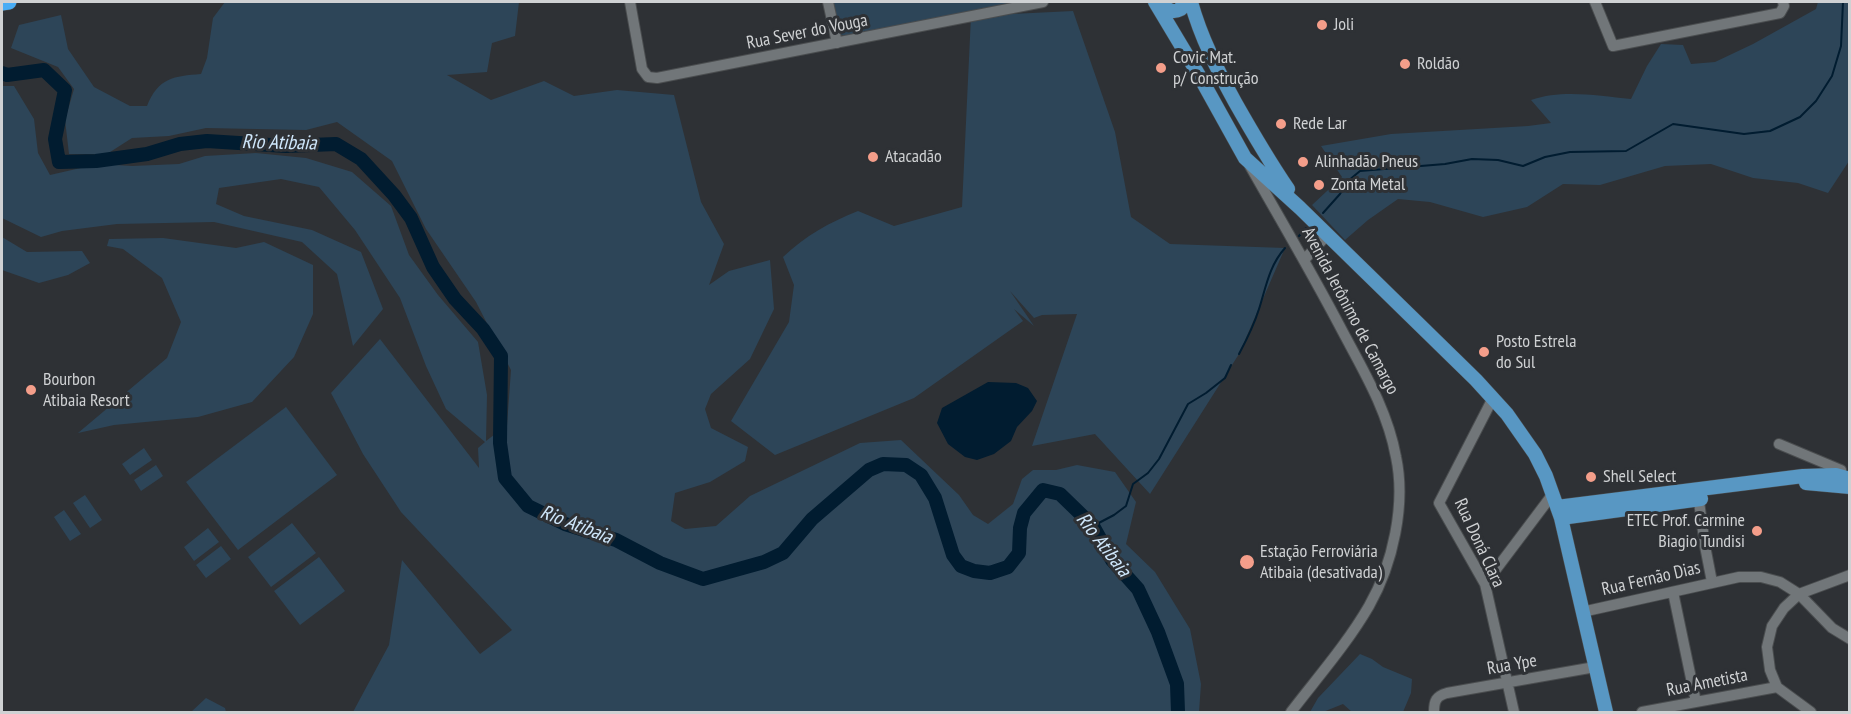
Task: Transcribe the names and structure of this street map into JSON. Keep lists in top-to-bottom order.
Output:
{
  "streets": {
    "main road": ["Avenida Jerônimo de Camargo"],
    "street": [
      "Rua Sever do Vouga",
      "Rua Doná Clara",
      "Rua Fernão Dias",
      "Rua Ype",
      "Rua Ametista"
    ]
  },
  "crossings": [
    ["Rua Doná Clara", "Rua Ype"]
  ],
  "water": ["Rio Atibaia"],
  "places": [
    "Joli",
    "Roldão",
    "Covic Mat. p/ Construção",
    "Rede Lar",
    "Atacadão",
    "Alinhadão Pneus",
    "Zonta Metal",
    "Posto Estrela do Sul",
    "Bourbon Atibaia Resort",
    "Shell Select",
    "ETEC Prof. Carmine Biagio Tundisi",
    "Estação Ferroviária Atibaia (desativada)"
  ]
}
